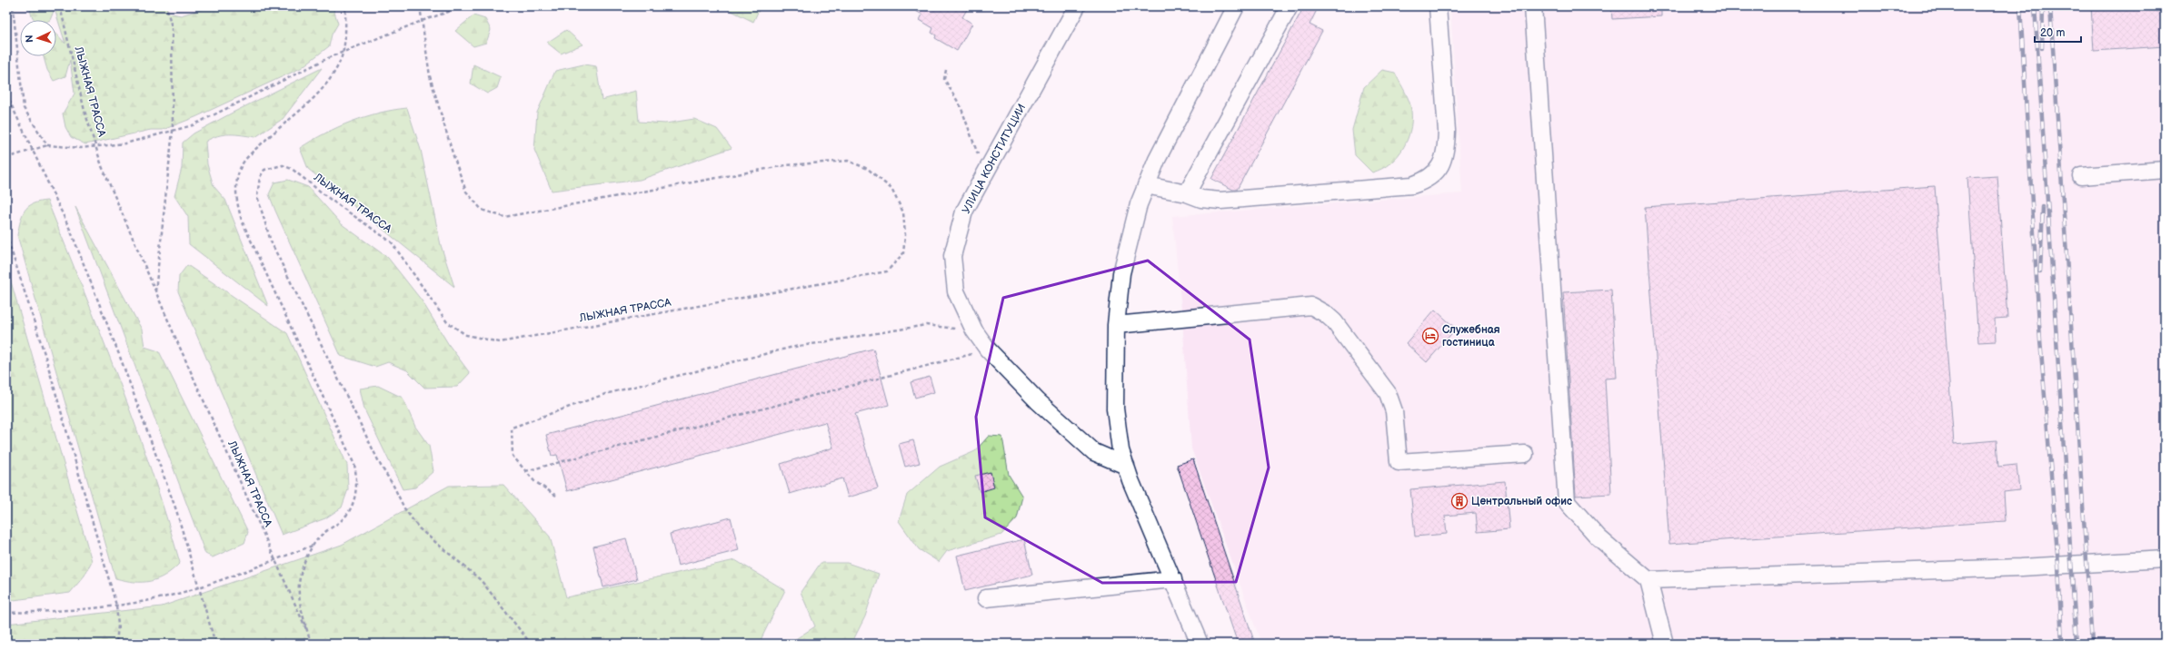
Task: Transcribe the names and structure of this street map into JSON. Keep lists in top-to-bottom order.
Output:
{
  "streets": {
    "street": ["УЛИЦА КОНСТИТУЦИИ"],
    "path": ["ЛЫЖНАЯ ТРАССА"]
  },
  "places": {
    "hotel": ["Служебная гостиница"],
    "building": ["Центральный офис"]
  },
  "scale_bar": "20 m",
  "north": "left"
}
